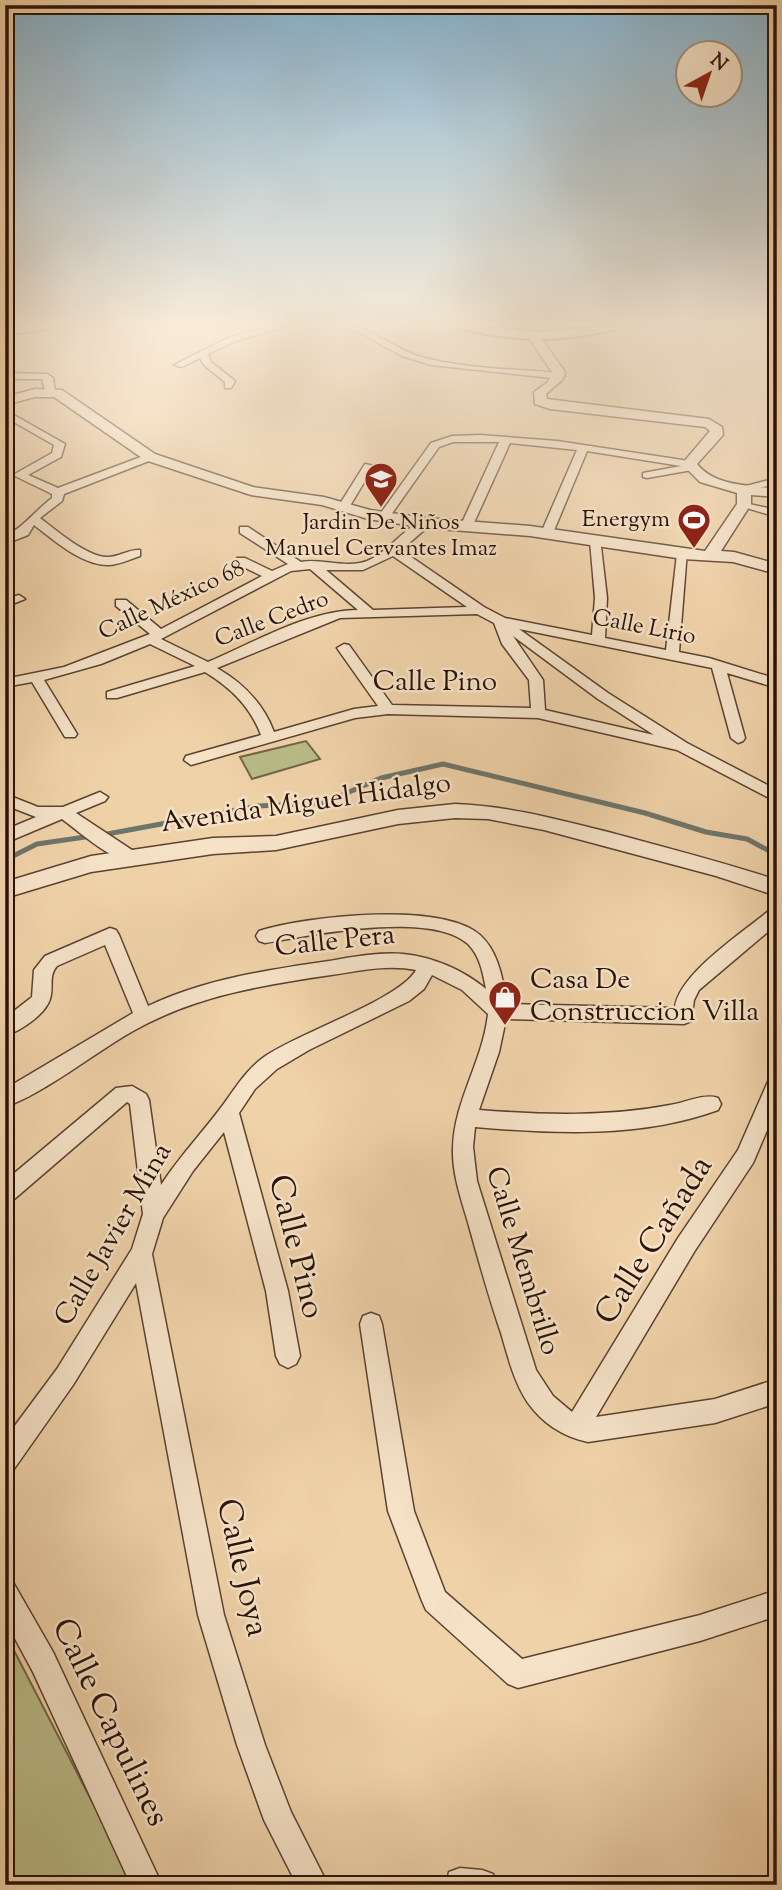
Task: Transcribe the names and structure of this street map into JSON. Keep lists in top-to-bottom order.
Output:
{
  "streets": {
    "street": [
      "Calle México 68",
      "Calle Cedro",
      "Calle Lirio",
      "Calle Pino",
      "Avenida Miguel Hidalgo",
      "Calle Pera",
      "Calle Javier Mina",
      "Calle Cañada",
      "Calle Membrillo",
      "Calle Joya",
      "Calle Capulines"
    ]
  },
  "crossings": [
    ["Calle México 68", "Calle Pino"],
    ["Calle Cedro", "Calle Pino"],
    ["Calle Lirio", "Calle Pino"],
    ["Calle Pino", "Calle Javier Mina"],
    ["Calle Pera", "Calle Javier Mina"],
    ["Calle Pera", "Calle Membrillo"],
    ["Calle Javier Mina", "Calle Joya"],
    ["Calle Cañada", "Calle Membrillo"]
  ],
  "places": {
    "school or university": ["Jardin De Niños Manuel Cervantes Imaz"],
    "sports": ["Energym"],
    "shop": ["Casa De Construccion Villa"]
  },
  "north": "top right"
}
